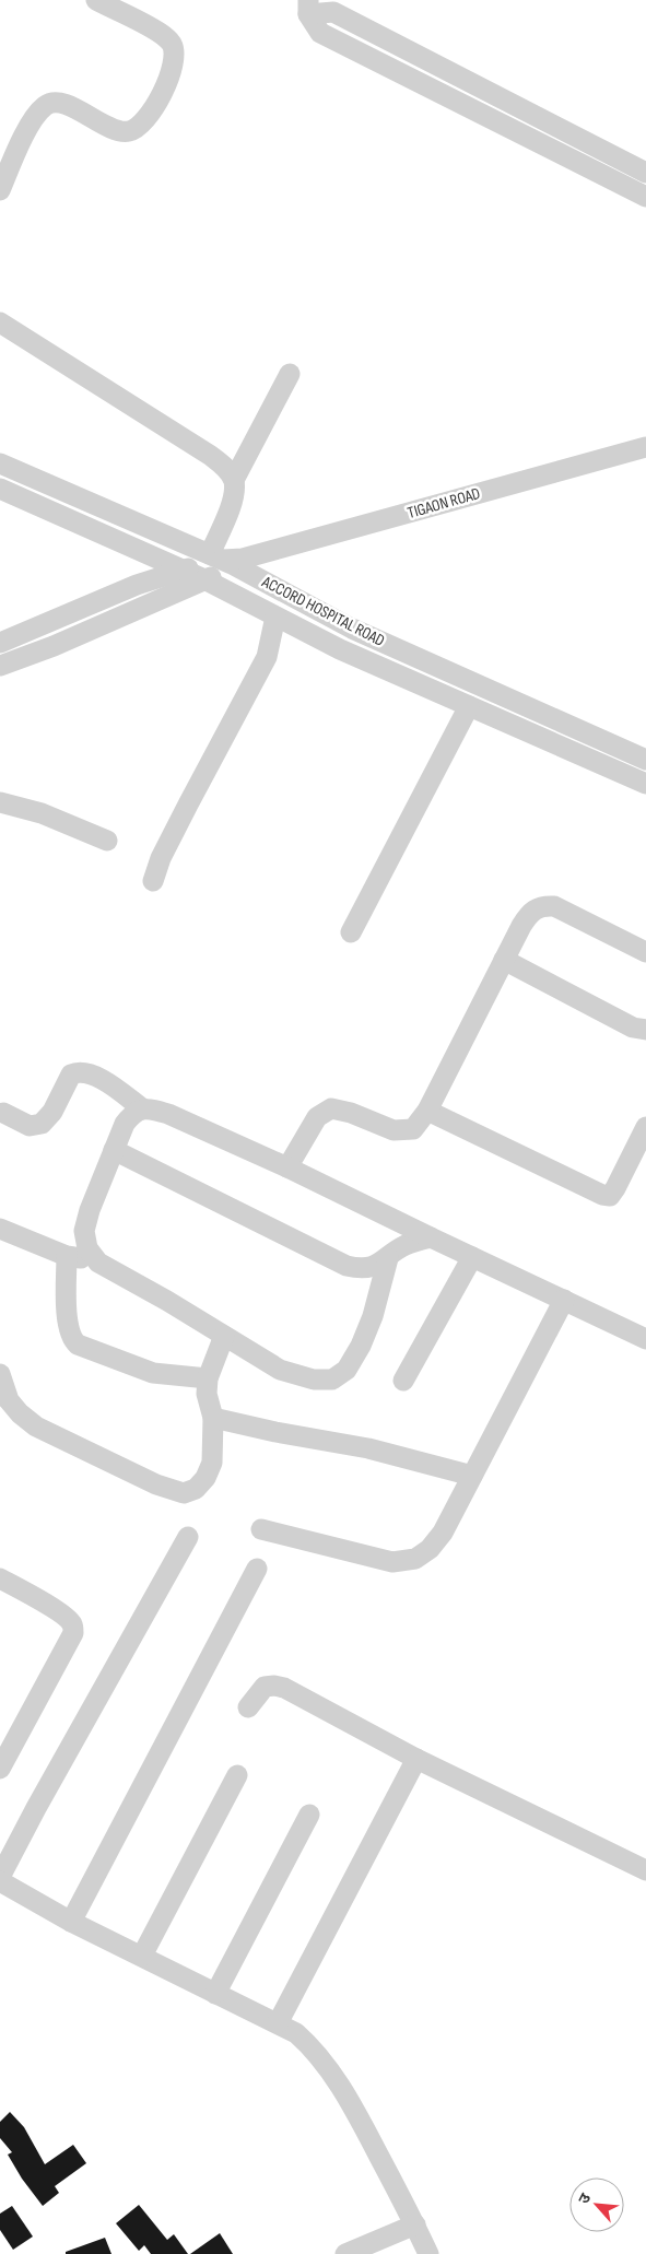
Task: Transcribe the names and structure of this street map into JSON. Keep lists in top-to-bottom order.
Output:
{
  "streets": {
    "street": ["TIGAON ROAD", "ACCORD HOSPITAL ROAD"]
  },
  "crossings": [
    ["TIGAON ROAD", "ACCORD HOSPITAL ROAD"]
  ],
  "north": "top left"
}
